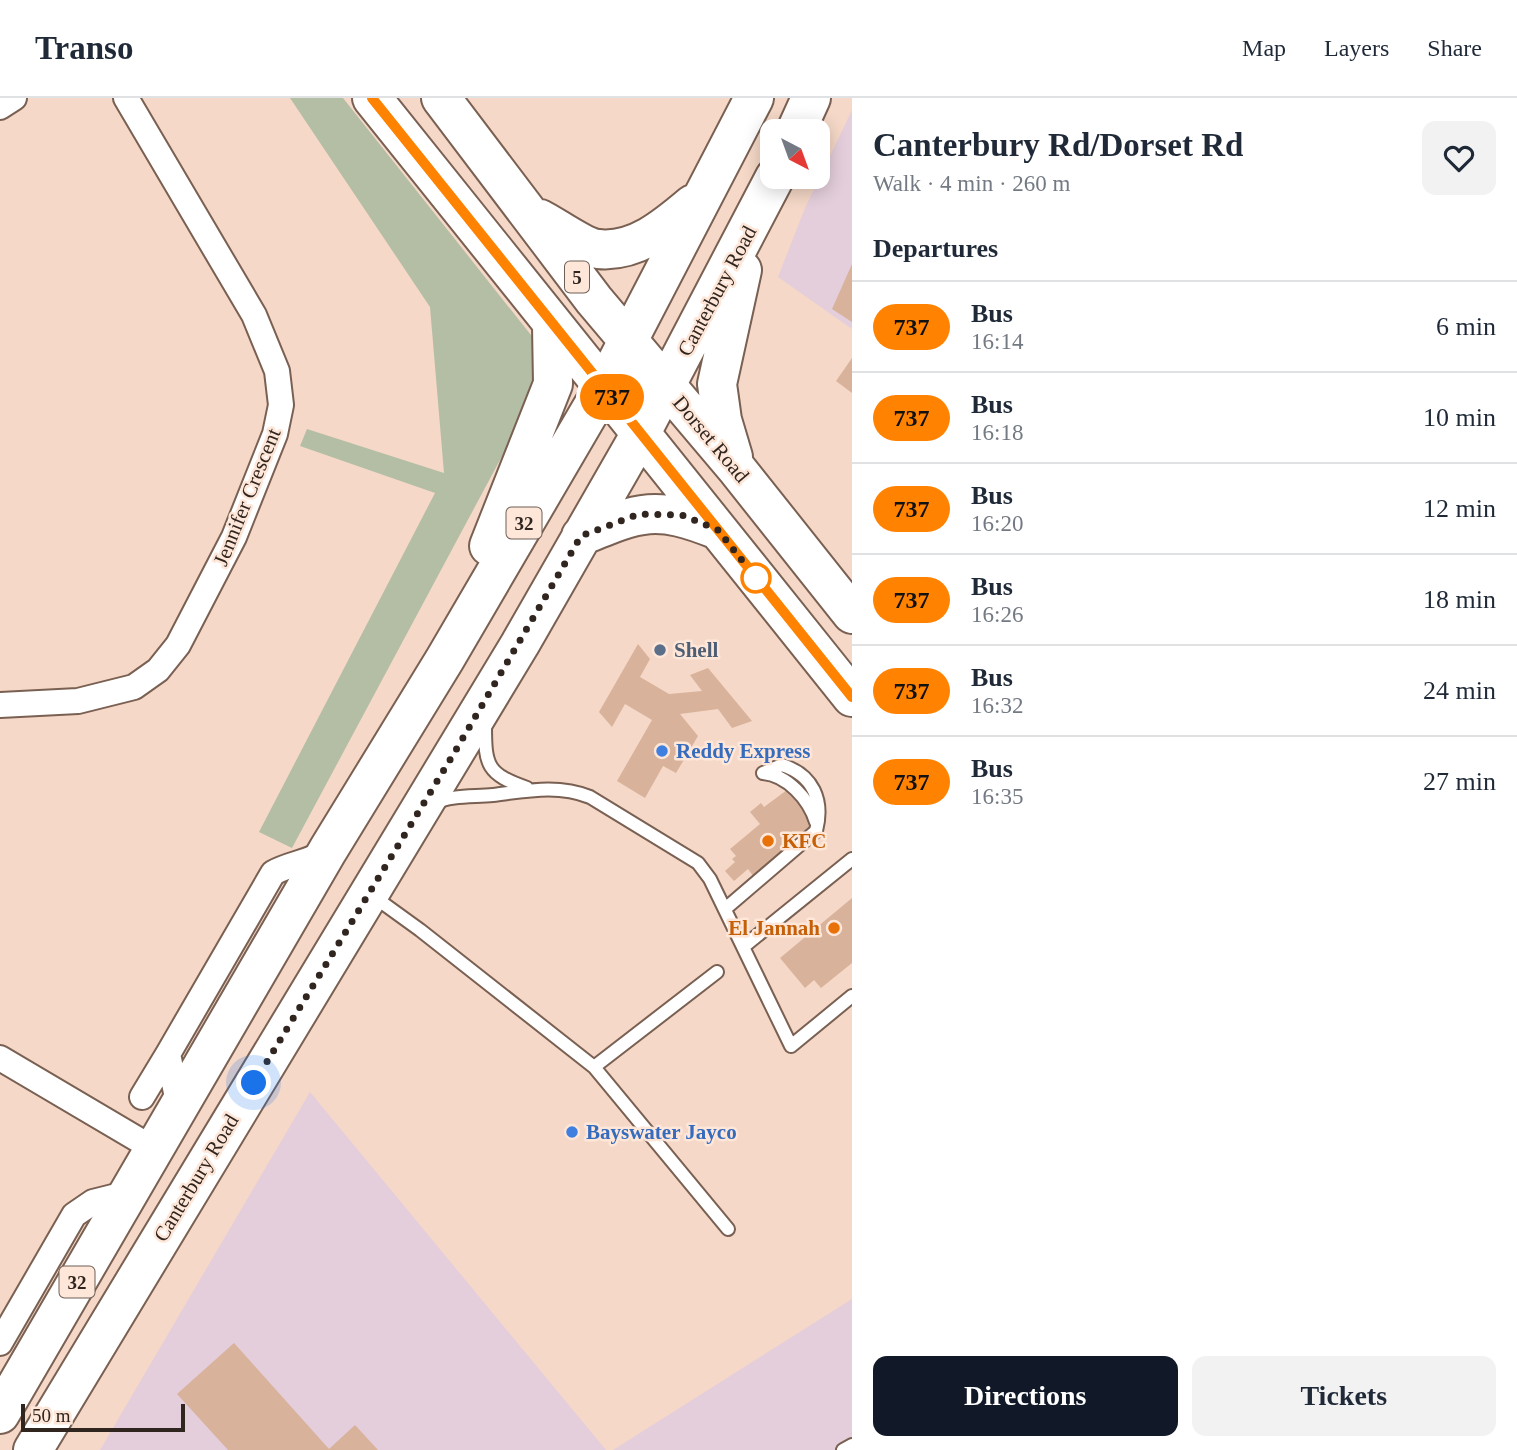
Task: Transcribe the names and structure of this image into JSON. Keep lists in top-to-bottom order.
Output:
{
  "streets": {
    "main road": [
      "5",
      "Canterbury Road",
      "Dorset Road",
      "32"
    ],
    "street": ["Jennifer Crescent"]
  },
  "crossings": [
    ["5", "Canterbury Road"],
    ["5", "32"],
    ["Canterbury Road", "Dorset Road"],
    ["Dorset Road", "32"]
  ],
  "places": [
    "Shell",
    "Reddy Express",
    "KFC",
    "El Jannah",
    "Bayswater Jayco"
  ],
  "lines": ["bus line 737"],
  "scale_bar": "50 m",
  "north": "bottom right",
  "page": {
    "header": "Transo",
    "nav": ["Map", "Layers", "Share"],
    "on_map": "737",
    "heading": [
      ["Canterbury Rd/Dorset Rd", "Walk · 4 min · 260 m"],
      "Departures"
    ],
    "list": [
      {
        "mark": "737",
        "name": "Bus",
        "note": "16:14",
        "value": "6 min"
      },
      {
        "mark": "737",
        "name": "Bus",
        "note": "16:18",
        "value": "10 min"
      },
      {
        "mark": "737",
        "name": "Bus",
        "note": "16:20",
        "value": "12 min"
      },
      {
        "mark": "737",
        "name": "Bus",
        "note": "16:26",
        "value": "18 min"
      },
      {
        "mark": "737",
        "name": "Bus",
        "note": "16:32",
        "value": "24 min"
      },
      {
        "mark": "737",
        "name": "Bus",
        "note": "16:35",
        "value": "27 min"
      }
    ],
    "buttons": ["Directions", "Tickets"],
    "scale": "50 m"
  }
}
